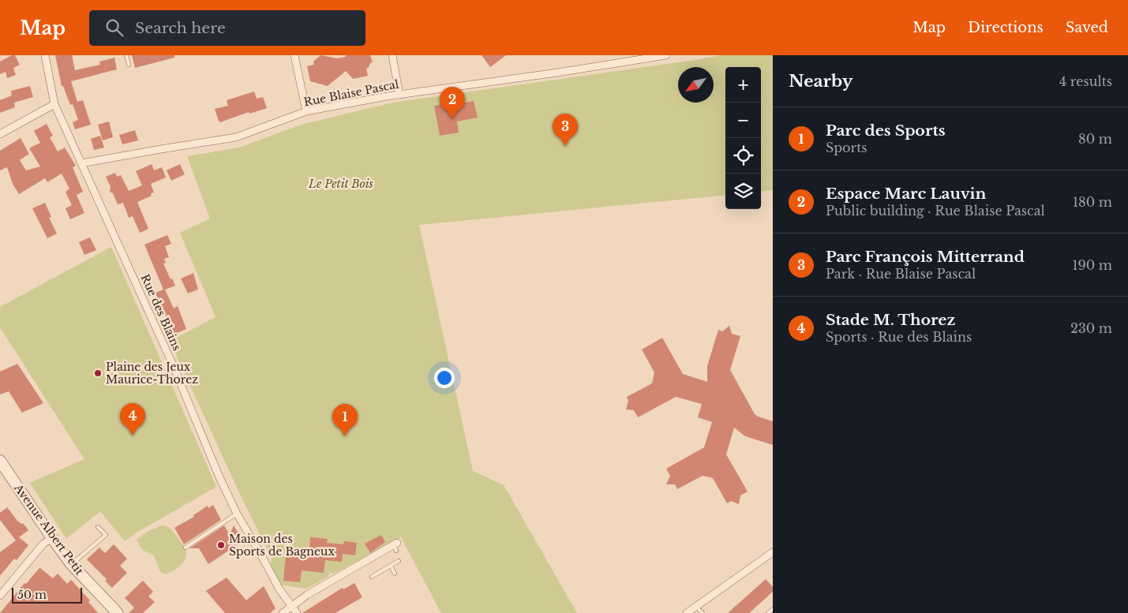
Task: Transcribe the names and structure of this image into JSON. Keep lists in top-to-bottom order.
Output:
{
  "streets": {
    "main road": ["Avenue Albert Petit"],
    "street": ["Rue Blaise Pascal", "Rue des Blains"]
  },
  "crossings": [
    ["Rue Blaise Pascal", "Rue des Blains"]
  ],
  "parks": ["Le Petit Bois"],
  "places": ["Plaine des Jeux Maurice-Thorez", "Maison des Sports de Bagneux"],
  "scale_bar": "50 m",
  "north": "bottom left",
  "page": {
    "header": "Map",
    "search": "Search here",
    "nav": ["Map", "Directions", "Saved"],
    "heading": ["Nearby", "4 results"],
    "map_buttons": ["+", "−"],
    "pins": [
      "2",
      "3",
      "4",
      "1"
    ],
    "list": [
      {
        "mark": "1",
        "name": "Parc des Sports",
        "note": "Sports",
        "value": "80 m"
      },
      {
        "mark": "2",
        "name": "Espace Marc Lauvin",
        "note": "Public building · Rue Blaise Pascal",
        "value": "180 m"
      },
      {
        "mark": "3",
        "name": "Parc François Mitterrand",
        "note": "Park · Rue Blaise Pascal",
        "value": "190 m"
      },
      {
        "mark": "4",
        "name": "Stade M. Thorez",
        "note": "Sports · Rue des Blains",
        "value": "230 m"
      }
    ],
    "scale": "50 m"
  }
}
